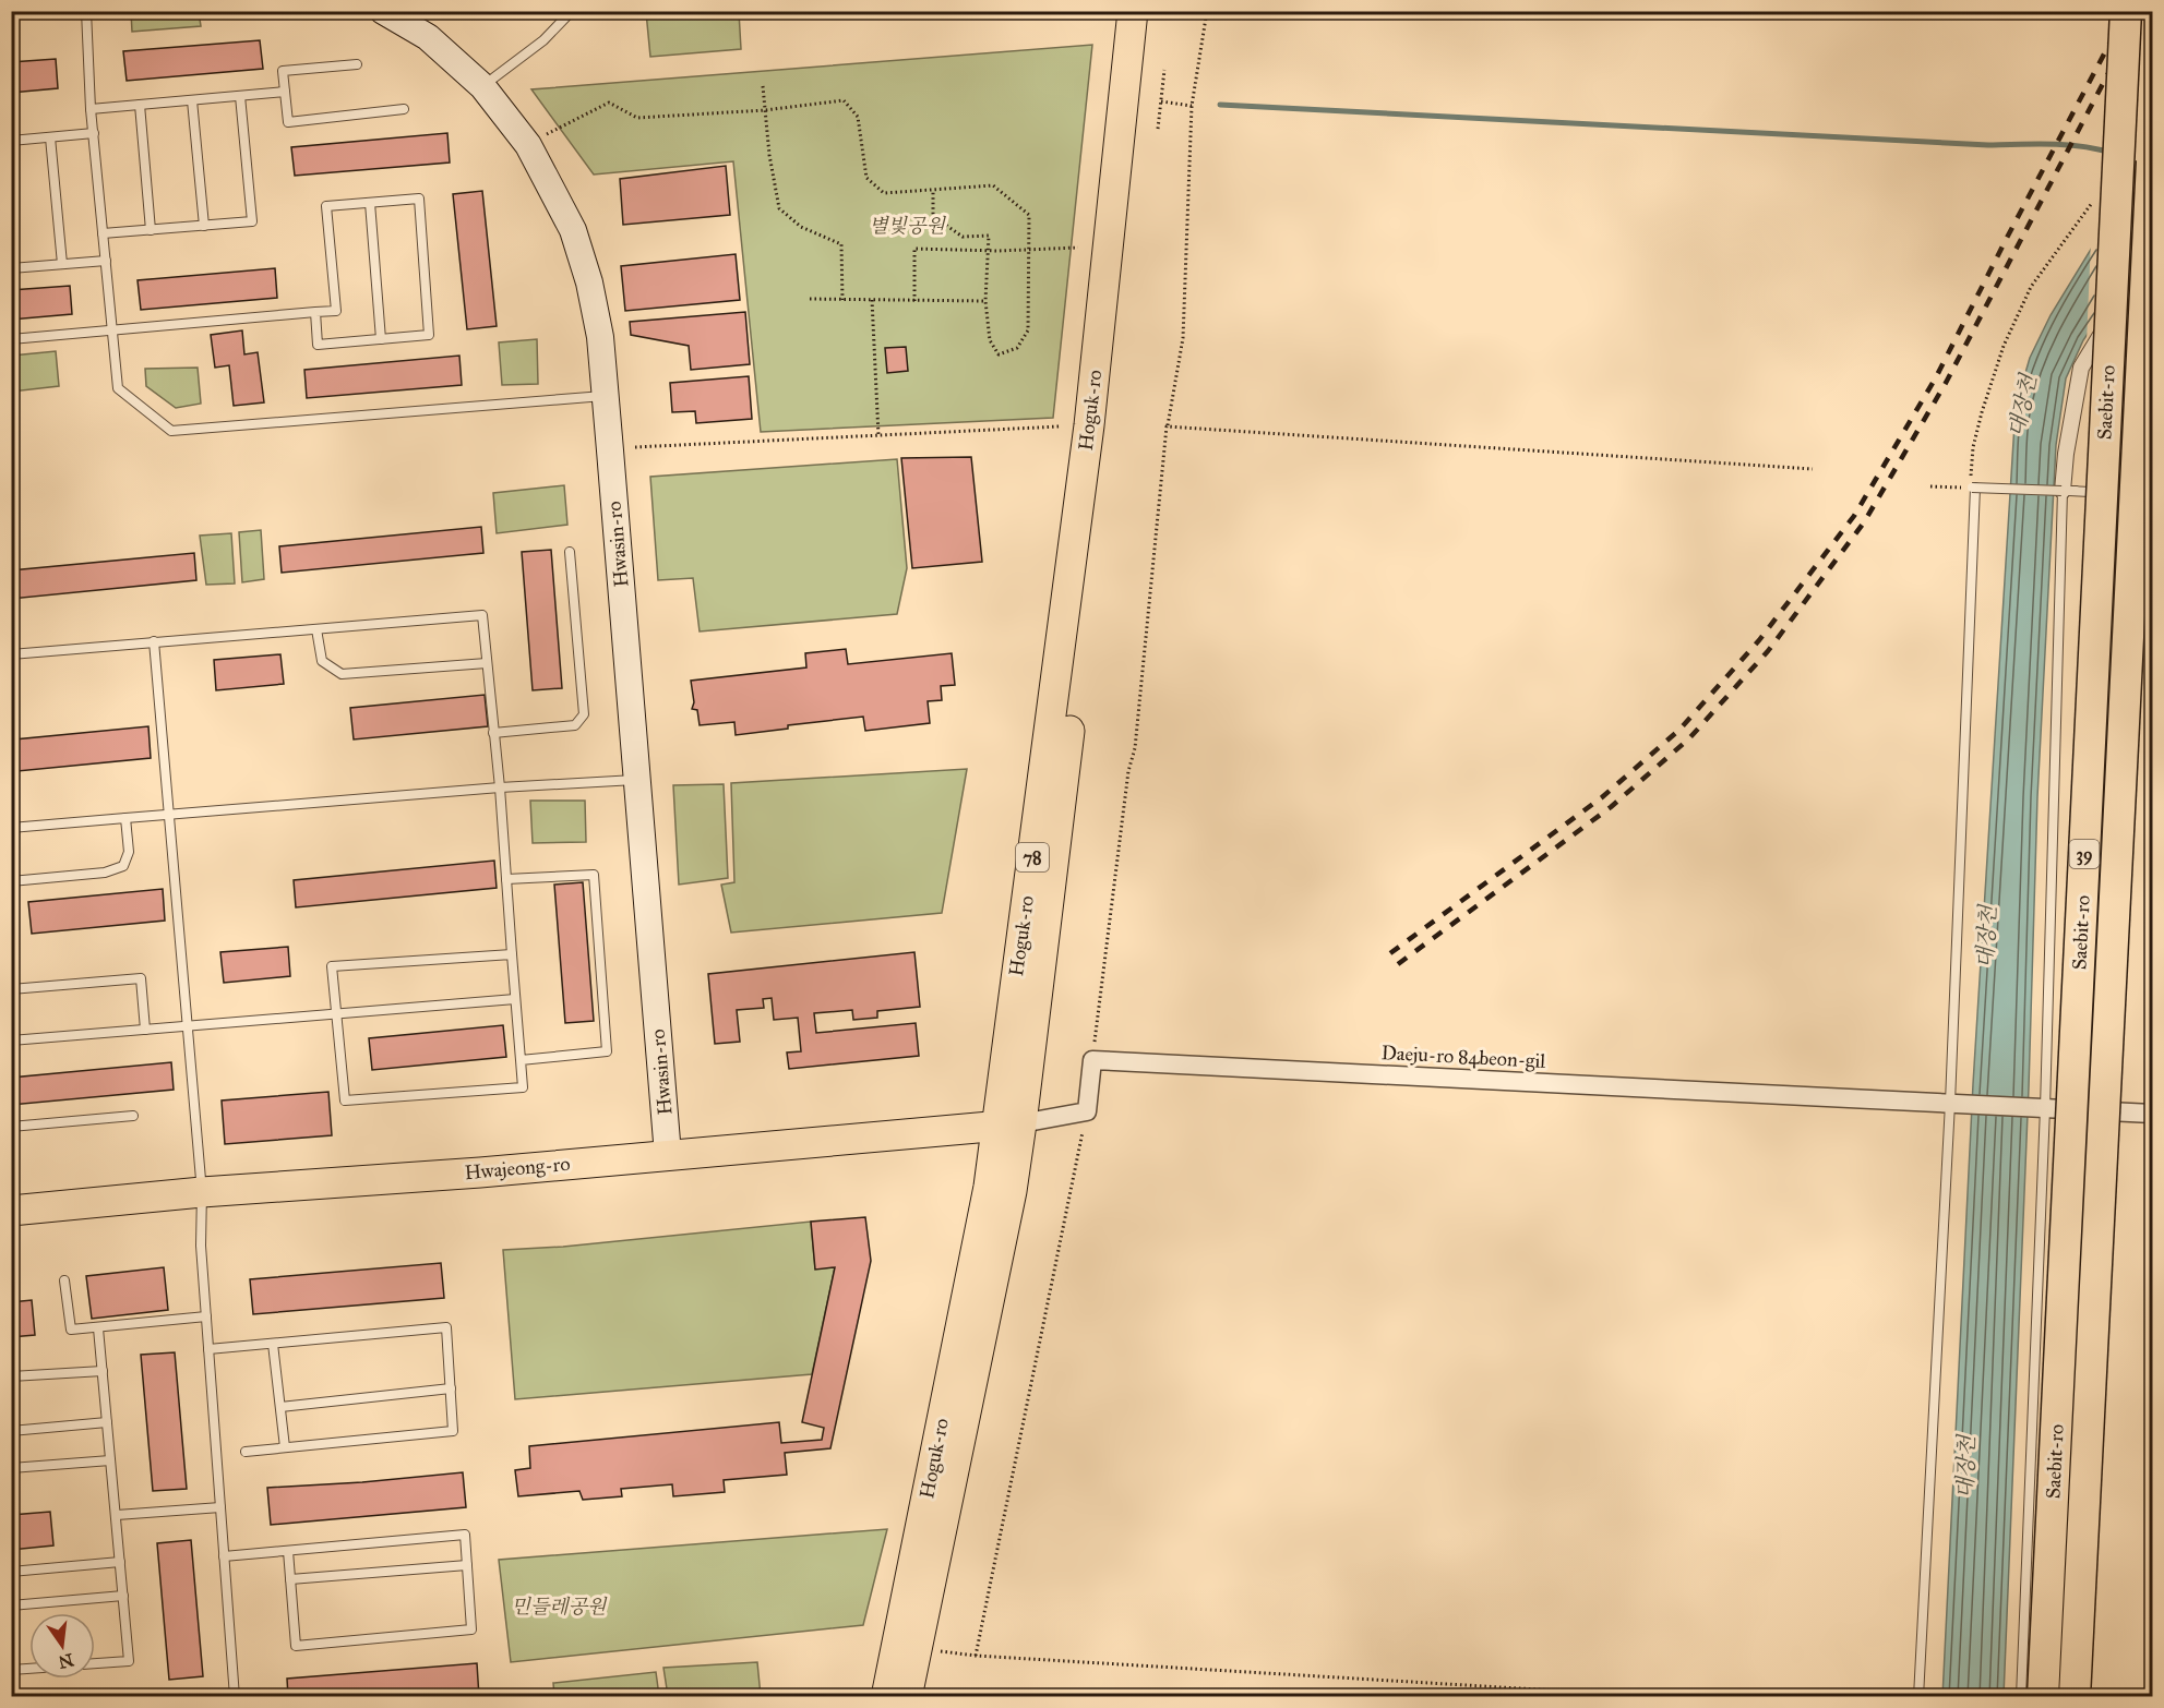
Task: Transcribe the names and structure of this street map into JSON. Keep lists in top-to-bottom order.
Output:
{
  "streets": {
    "highway": ["Saebit-ro", "39"],
    "main road": [
      "Hoguk-ro",
      "Hwasin-ro",
      "78",
      "Hwajeong-ro"
    ],
    "street": ["Daeju-ro 84beon-gil"]
  },
  "crossings": [
    ["Hoguk-ro", "Hwajeong-ro"],
    ["Hwasin-ro", "Hwajeong-ro"]
  ],
  "water": ["대장천"],
  "parks": ["별빛공원", "민들레공원"],
  "north": "bottom"
}
